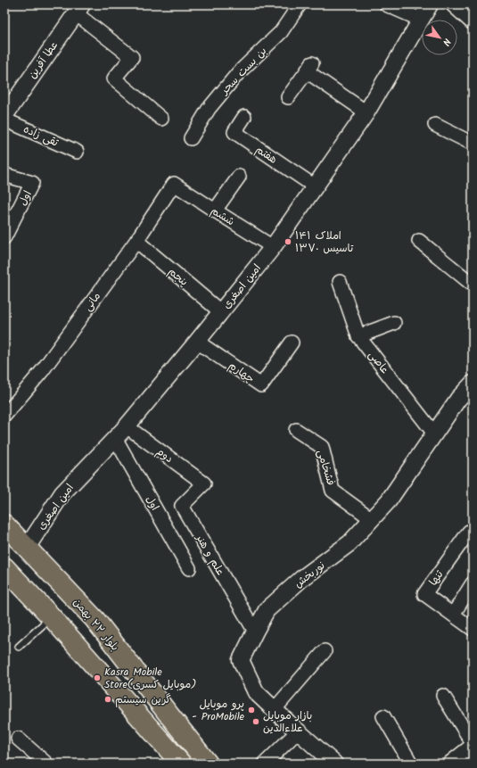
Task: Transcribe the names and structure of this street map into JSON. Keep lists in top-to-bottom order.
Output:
{
  "streets": {
    "main road": ["بلوار ۲۲ بهمن"],
    "street": [
      "عطا آفرین",
      "بن بست سحر",
      "تقی زاده",
      "هفتم",
      "اول",
      "ششم",
      "پنجم",
      "امین اصغری",
      "مانی",
      "عاصی",
      "چهارم",
      "دوم",
      "فشخامی",
      "علم و هنر",
      "نوربخش",
      "تنها"
    ]
  },
  "crossings": [
    ["هفتم", "امین اصغری"],
    ["اول", "امین اصغری"],
    ["ششم", "امین اصغری"],
    ["ششم", "مانی"],
    ["پنجم", "امین اصغری"],
    ["پنجم", "مانی"],
    ["امین اصغری", "چهارم"],
    ["امین اصغری", "دوم"],
    ["امین اصغری", "بلوار ۲۲ بهمن"],
    ["عاصی", "نوربخش"],
    ["دوم", "علم و هنر"],
    ["فشخامی", "نوربخش"],
    ["علم و هنر", "نوربخش"]
  ],
  "places": [
    "املاک ۱۴۱ تاسیس ۱۳۷۰",
    "Kasra Mobile Store(موبایل کسری)",
    "گرین سیستم",
    "پرو موبایل - ProMobile",
    "بازار موبایل علاءالدین"
  ],
  "north": "bottom right"
}
